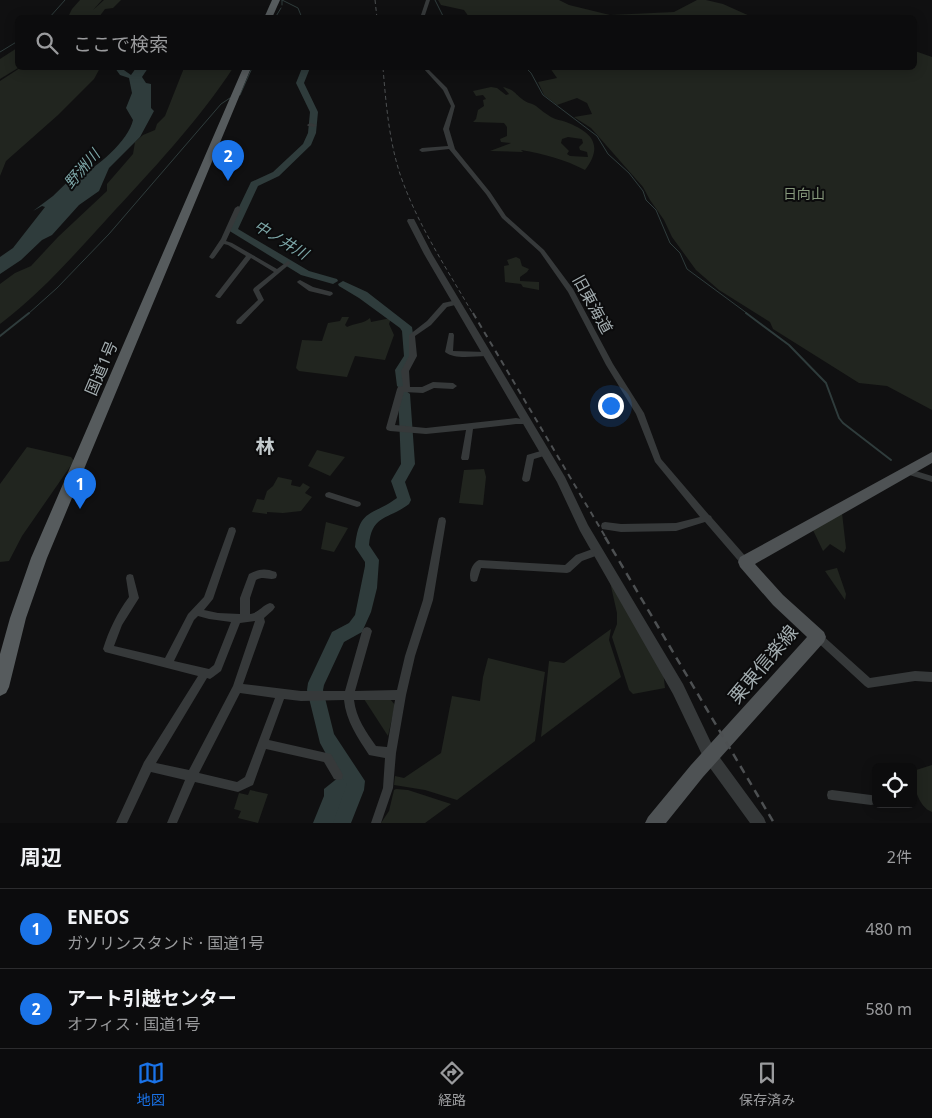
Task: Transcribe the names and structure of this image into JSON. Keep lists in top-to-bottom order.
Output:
{
  "streets": {
    "highway": ["国道1号"],
    "main road": ["栗東信楽線"],
    "street": ["旧東海道"]
  },
  "crossings": [
    ["旧東海道", "栗東信楽線"]
  ],
  "districts": ["林"],
  "water": ["野洲川", "中ノ井川"],
  "parks": ["日向山"],
  "page": {
    "search": "ここで検索",
    "pins": ["2", "1"],
    "heading": ["周辺", "2件"],
    "list": [
      {
        "mark": "1",
        "name": "ENEOS",
        "note": "ガソリンスタンド · 国道1号",
        "value": "480 m"
      },
      {
        "mark": "2",
        "name": "アート引越センター",
        "note": "オフィス · 国道1号",
        "value": "580 m"
      }
    ],
    "nav": ["地図", "経路", "保存済み"]
  }
}
